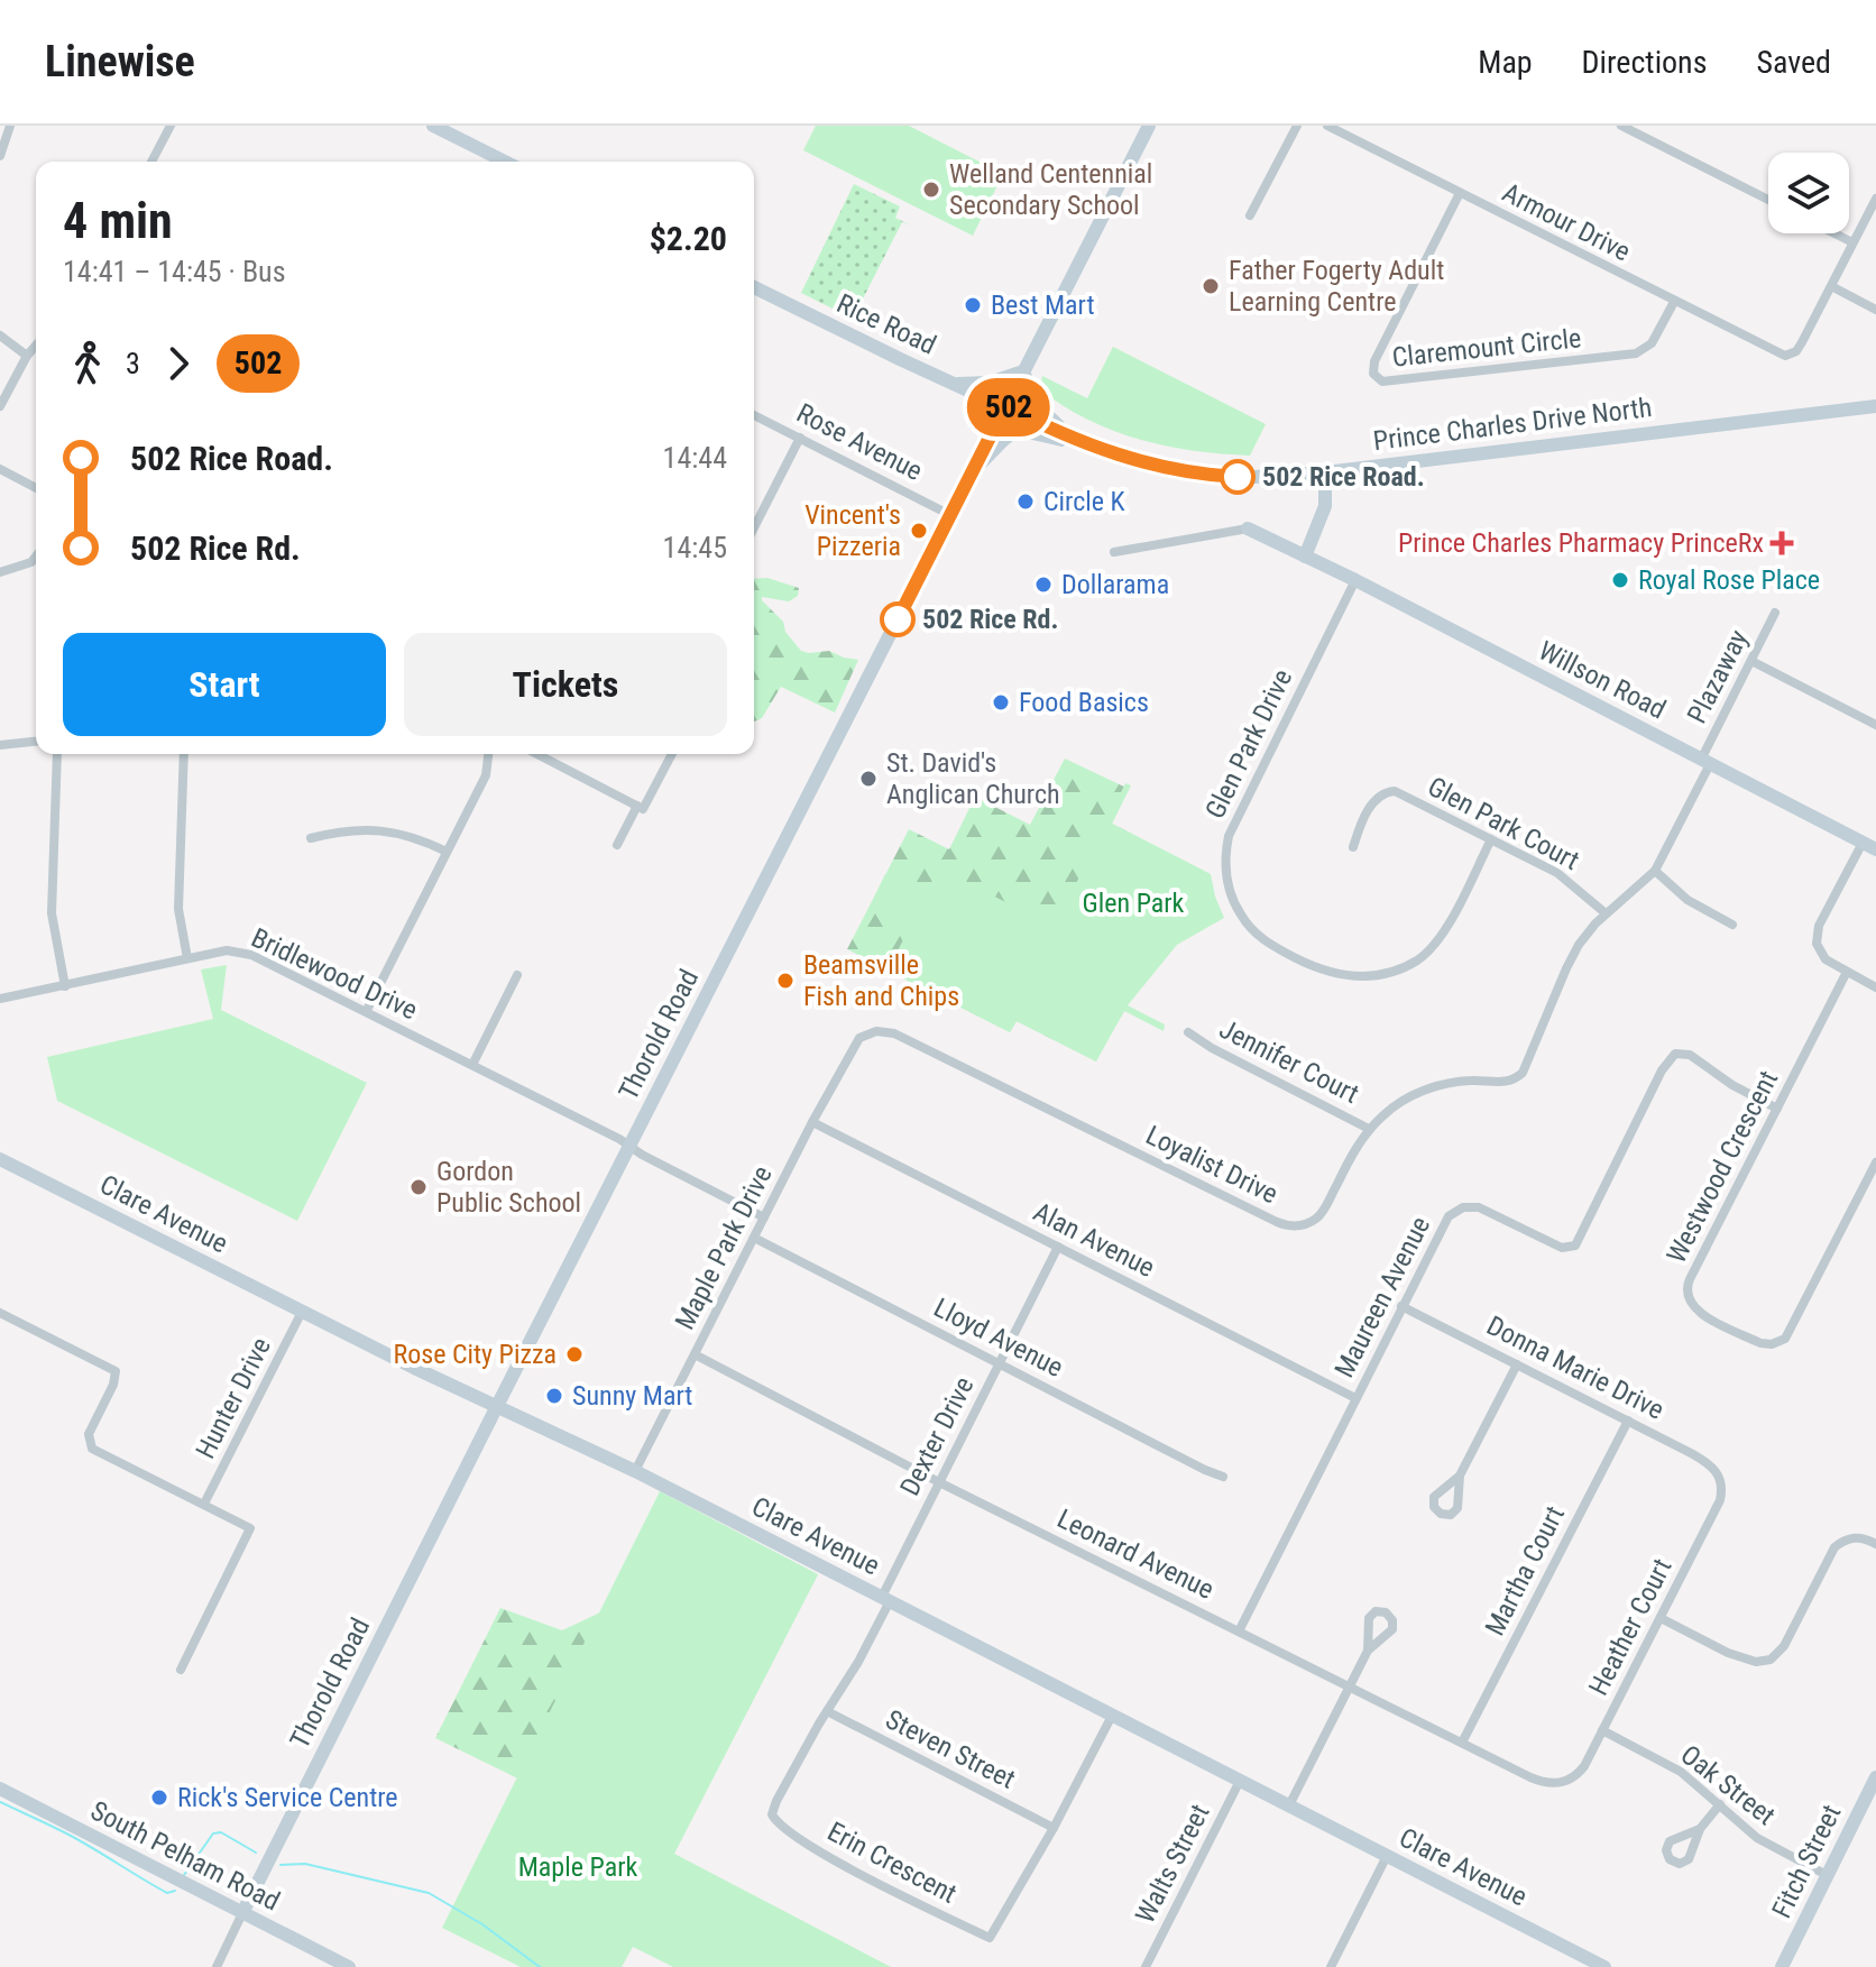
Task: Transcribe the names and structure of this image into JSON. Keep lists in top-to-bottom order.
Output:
{
  "streets": {
    "street": [
      "Armour Drive",
      "Rice Road",
      "Claremount Circle",
      "Prince Charles Drive North",
      "Rose Avenue",
      "Plazaway",
      "Willson Road",
      "Glen Park Drive",
      "Glen Park Court",
      "Bridlewood Drive",
      "Thorold Road",
      "Jennifer Court",
      "Loyalist Drive",
      "Westwood Crescent",
      "Clare Avenue",
      "Alan Avenue",
      "Maple Park Drive",
      "Maureen Avenue",
      "Lloyd Avenue",
      "Donna Marie Drive",
      "Hunter Drive",
      "Dexter Drive",
      "Leonard Avenue",
      "Martha Court",
      "Heather Court",
      "Steven Street",
      "Oak Street",
      "South Pelham Road",
      "Fitch Street",
      "Erin Crescent",
      "Walts Street"
    ]
  },
  "crossings": [
    ["Armour Drive", "Claremount Circle"],
    ["Rice Road", "Prince Charles Drive North"],
    ["Rice Road", "Thorold Road"],
    ["Prince Charles Drive North", "Thorold Road"],
    ["Rose Avenue", "Thorold Road"],
    ["Plazaway", "Willson Road"],
    ["Plazaway", "Loyalist Drive"],
    ["Willson Road", "Glen Park Drive"],
    ["Willson Road", "Loyalist Drive"],
    ["Glen Park Drive", "Glen Park Court"],
    ["Glen Park Court", "Loyalist Drive"],
    ["Bridlewood Drive", "Thorold Road"],
    ["Thorold Road", "Clare Avenue"],
    ["Thorold Road", "South Pelham Road"],
    ["Jennifer Court", "Loyalist Drive"],
    ["Loyalist Drive", "Maple Park Drive"],
    ["Westwood Crescent", "Maureen Avenue"],
    ["Clare Avenue", "Maple Park Drive"],
    ["Clare Avenue", "Hunter Drive"],
    ["Clare Avenue", "Dexter Drive"],
    ["Clare Avenue", "Erin Crescent"],
    ["Clare Avenue", "Walts Street"],
    ["Alan Avenue", "Maple Park Drive"],
    ["Alan Avenue", "Maureen Avenue"],
    ["Alan Avenue", "Dexter Drive"],
    ["Maple Park Drive", "Lloyd Avenue"],
    ["Maple Park Drive", "Leonard Avenue"],
    ["Maureen Avenue", "Donna Marie Drive"],
    ["Maureen Avenue", "Leonard Avenue"],
    ["Lloyd Avenue", "Dexter Drive"],
    ["Donna Marie Drive", "Martha Court"],
    ["Donna Marie Drive", "Heather Court"],
    ["Dexter Drive", "Leonard Avenue"],
    ["Dexter Drive", "Erin Crescent"],
    ["Leonard Avenue", "Martha Court"],
    ["Leonard Avenue", "Heather Court"],
    ["Heather Court", "Oak Street"],
    ["Steven Street", "Erin Crescent"],
    ["Oak Street", "Fitch Street"]
  ],
  "parks": ["Glen Park", "Maple Park"],
  "places": {
    "other": [
      "Welland Centennial Secondary School",
      "Father Fogerty Adult Learning Centre",
      "Best Mart",
      "502 Rice Road.",
      "Circle K",
      "Vincent's Pizzeria",
      "Royal Rose Place",
      "Dollarama",
      "502 Rice Rd.",
      "Food Basics",
      "St. David's Anglican Church",
      "Beamsville Fish and Chips",
      "Gordon Public School",
      "Rose City Pizza",
      "Sunny Mart",
      "Rick's Service Centre"
    ],
    "health": ["Prince Charles Pharmacy PrinceRx"]
  },
  "lines": ["bus line 502"],
  "page": {
    "header": "Linewise",
    "nav": ["Map", "Directions", "Saved"],
    "on_map": "502",
    "heading": ["4 min", "14:41 – 14:45 · Bus", "$2.20"],
    "legs": ["3", "502"],
    "list": [
      {
        "name": "502 Rice Road.",
        "value": "14:44"
      },
      {
        "name": "502 Rice Rd.",
        "value": "14:45"
      }
    ],
    "buttons": ["Start", "Tickets"]
  }
}
